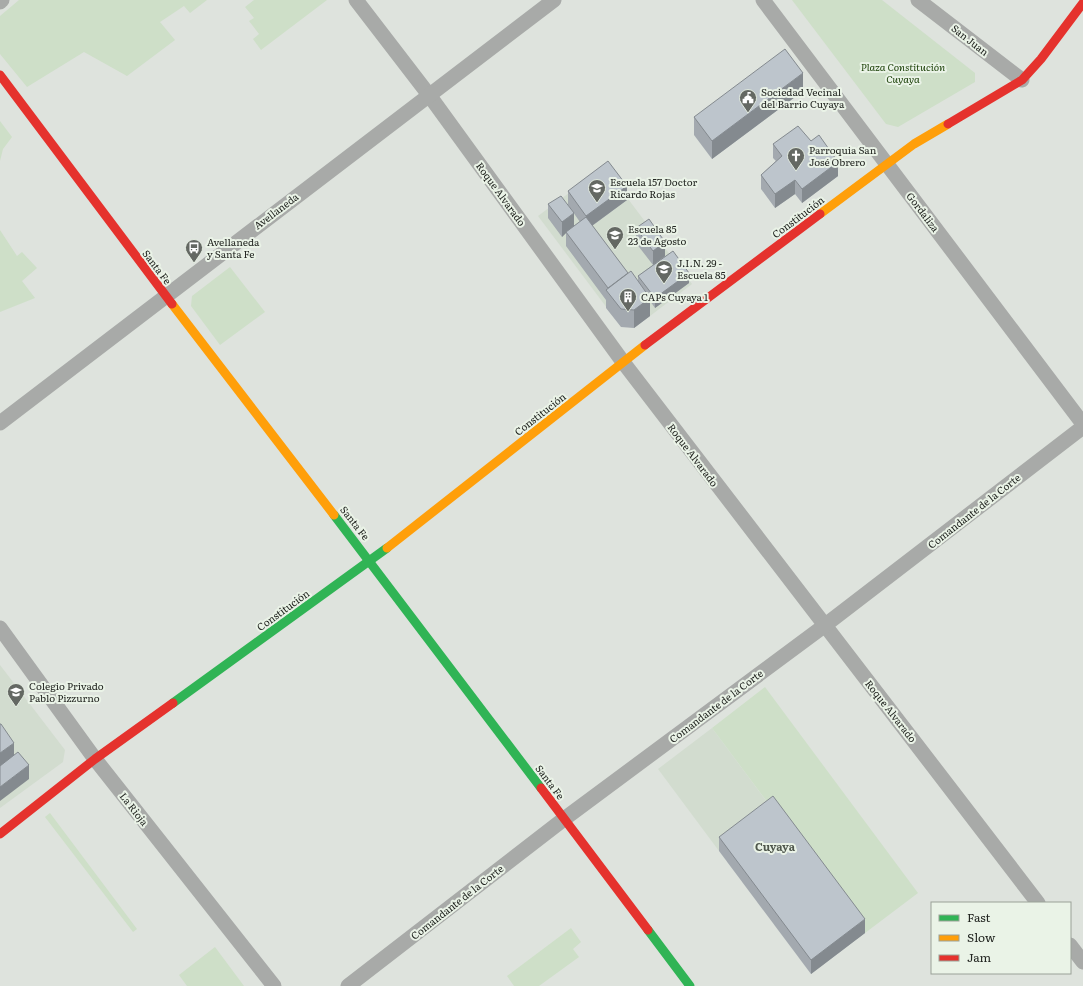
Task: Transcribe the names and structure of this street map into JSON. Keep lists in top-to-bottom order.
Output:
{
  "streets": {
    "street": [
      "San Juan",
      "Roque Alvarado",
      "Avellaneda",
      "Gordaliza",
      "Constitución",
      "Santa Fe",
      "Comandante de la Corte",
      "La Rioja"
    ]
  },
  "crossings": [
    ["San Juan", "Constitución"],
    ["Roque Alvarado", "Avellaneda"],
    ["Roque Alvarado", "Constitución"],
    ["Roque Alvarado", "Comandante de la Corte"],
    ["Avellaneda", "Santa Fe"],
    ["Gordaliza", "Constitución"],
    ["Gordaliza", "Comandante de la Corte"],
    ["Constitución", "Santa Fe"],
    ["Constitución", "La Rioja"],
    ["Santa Fe", "Comandante de la Corte"]
  ],
  "districts": ["Cuyaya"],
  "parks": ["Plaza Constitución Cuyaya"],
  "places": {
    "public building": ["Sociedad Vecinal del Barrio Cuyaya"],
    "church": ["Parroquia San José Obrero"],
    "school or university": [
      "Escuela 157 Doctor Ricardo Rojas",
      "Escuela 85 23 de Agosto",
      "J.I.N. 29 - Escuela 85",
      "Colegio Privado Pablo Pizzurno"
    ],
    "bus stop": ["Avellaneda y Santa Fe"],
    "building": ["CAPs Cuyaya 1"]
  },
  "legend": ["Fast", "Slow", "Jam"]
}
